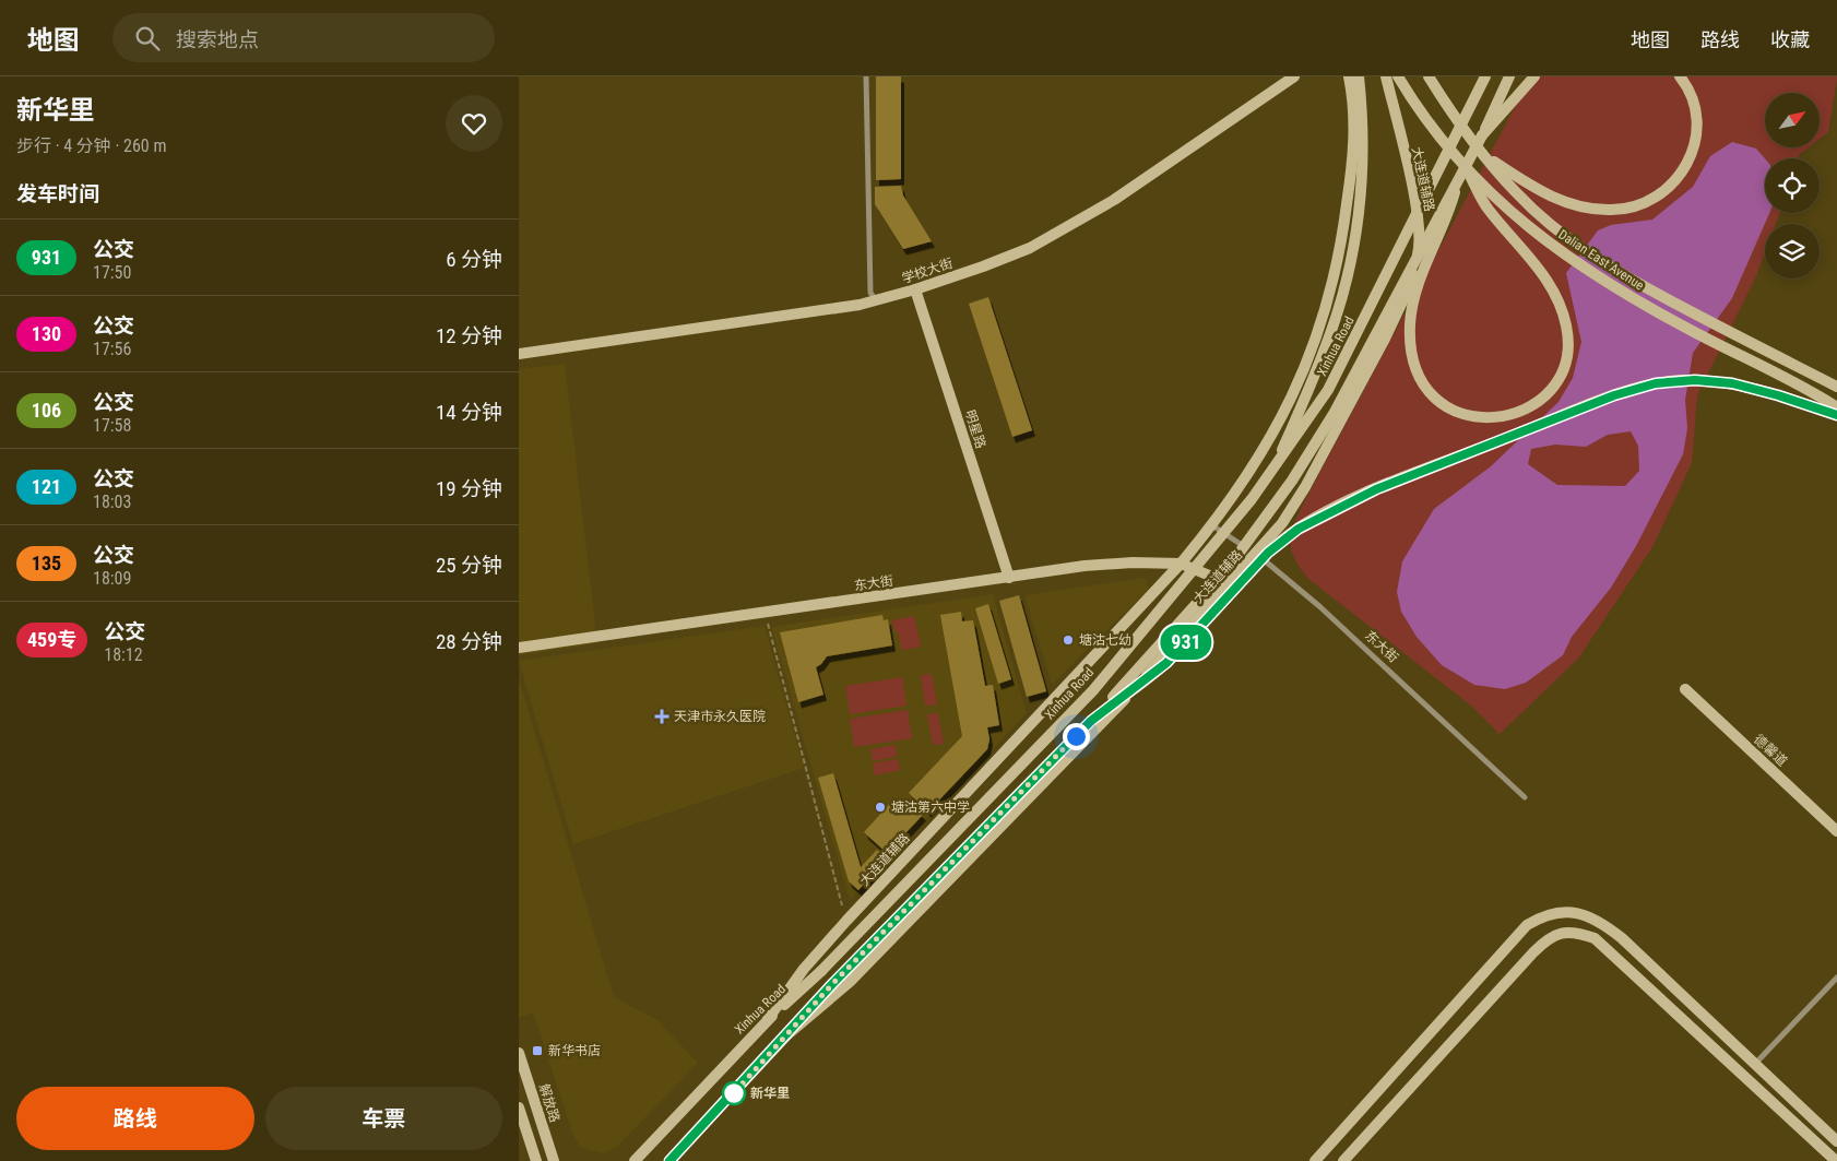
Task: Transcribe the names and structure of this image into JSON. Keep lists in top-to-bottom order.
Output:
{
  "streets": {
    "main road": [
      "大连道辅路",
      "Dalian East Avenue",
      "学校大街",
      "Xinhua Road",
      "明星路",
      "东大街",
      "德馨道",
      "解放路"
    ]
  },
  "crossings": [
    ["大连道辅路", "Xinhua Road"],
    ["大连道辅路", "东大街"],
    ["学校大街", "明星路"],
    ["明星路", "东大街"]
  ],
  "places": {
    "other": ["塘沽七幼", "塘沽第六中学", "新华里"],
    "health": ["天津市永久医院"],
    "transit": ["新华书店"]
  },
  "lines": ["bus line 931"],
  "north": "top right",
  "page": {
    "header": "地图",
    "search": "搜索地点",
    "nav": ["地图", "路线", "收藏"],
    "heading": [
      ["新华里", "步行 · 4 分钟 · 260 m"],
      "发车时间"
    ],
    "on_map": "931",
    "list": [
      {
        "mark": "931",
        "name": "公交",
        "note": "17:50",
        "value": "6 分钟"
      },
      {
        "mark": "130",
        "name": "公交",
        "note": "17:56",
        "value": "12 分钟"
      },
      {
        "mark": "106",
        "name": "公交",
        "note": "17:58",
        "value": "14 分钟"
      },
      {
        "mark": "121",
        "name": "公交",
        "note": "18:03",
        "value": "19 分钟"
      },
      {
        "mark": "135",
        "name": "公交",
        "note": "18:09",
        "value": "25 分钟"
      },
      {
        "mark": "459专",
        "name": "公交",
        "note": "18:12",
        "value": "28 分钟"
      }
    ],
    "buttons": ["路线", "车票"]
  }
}
